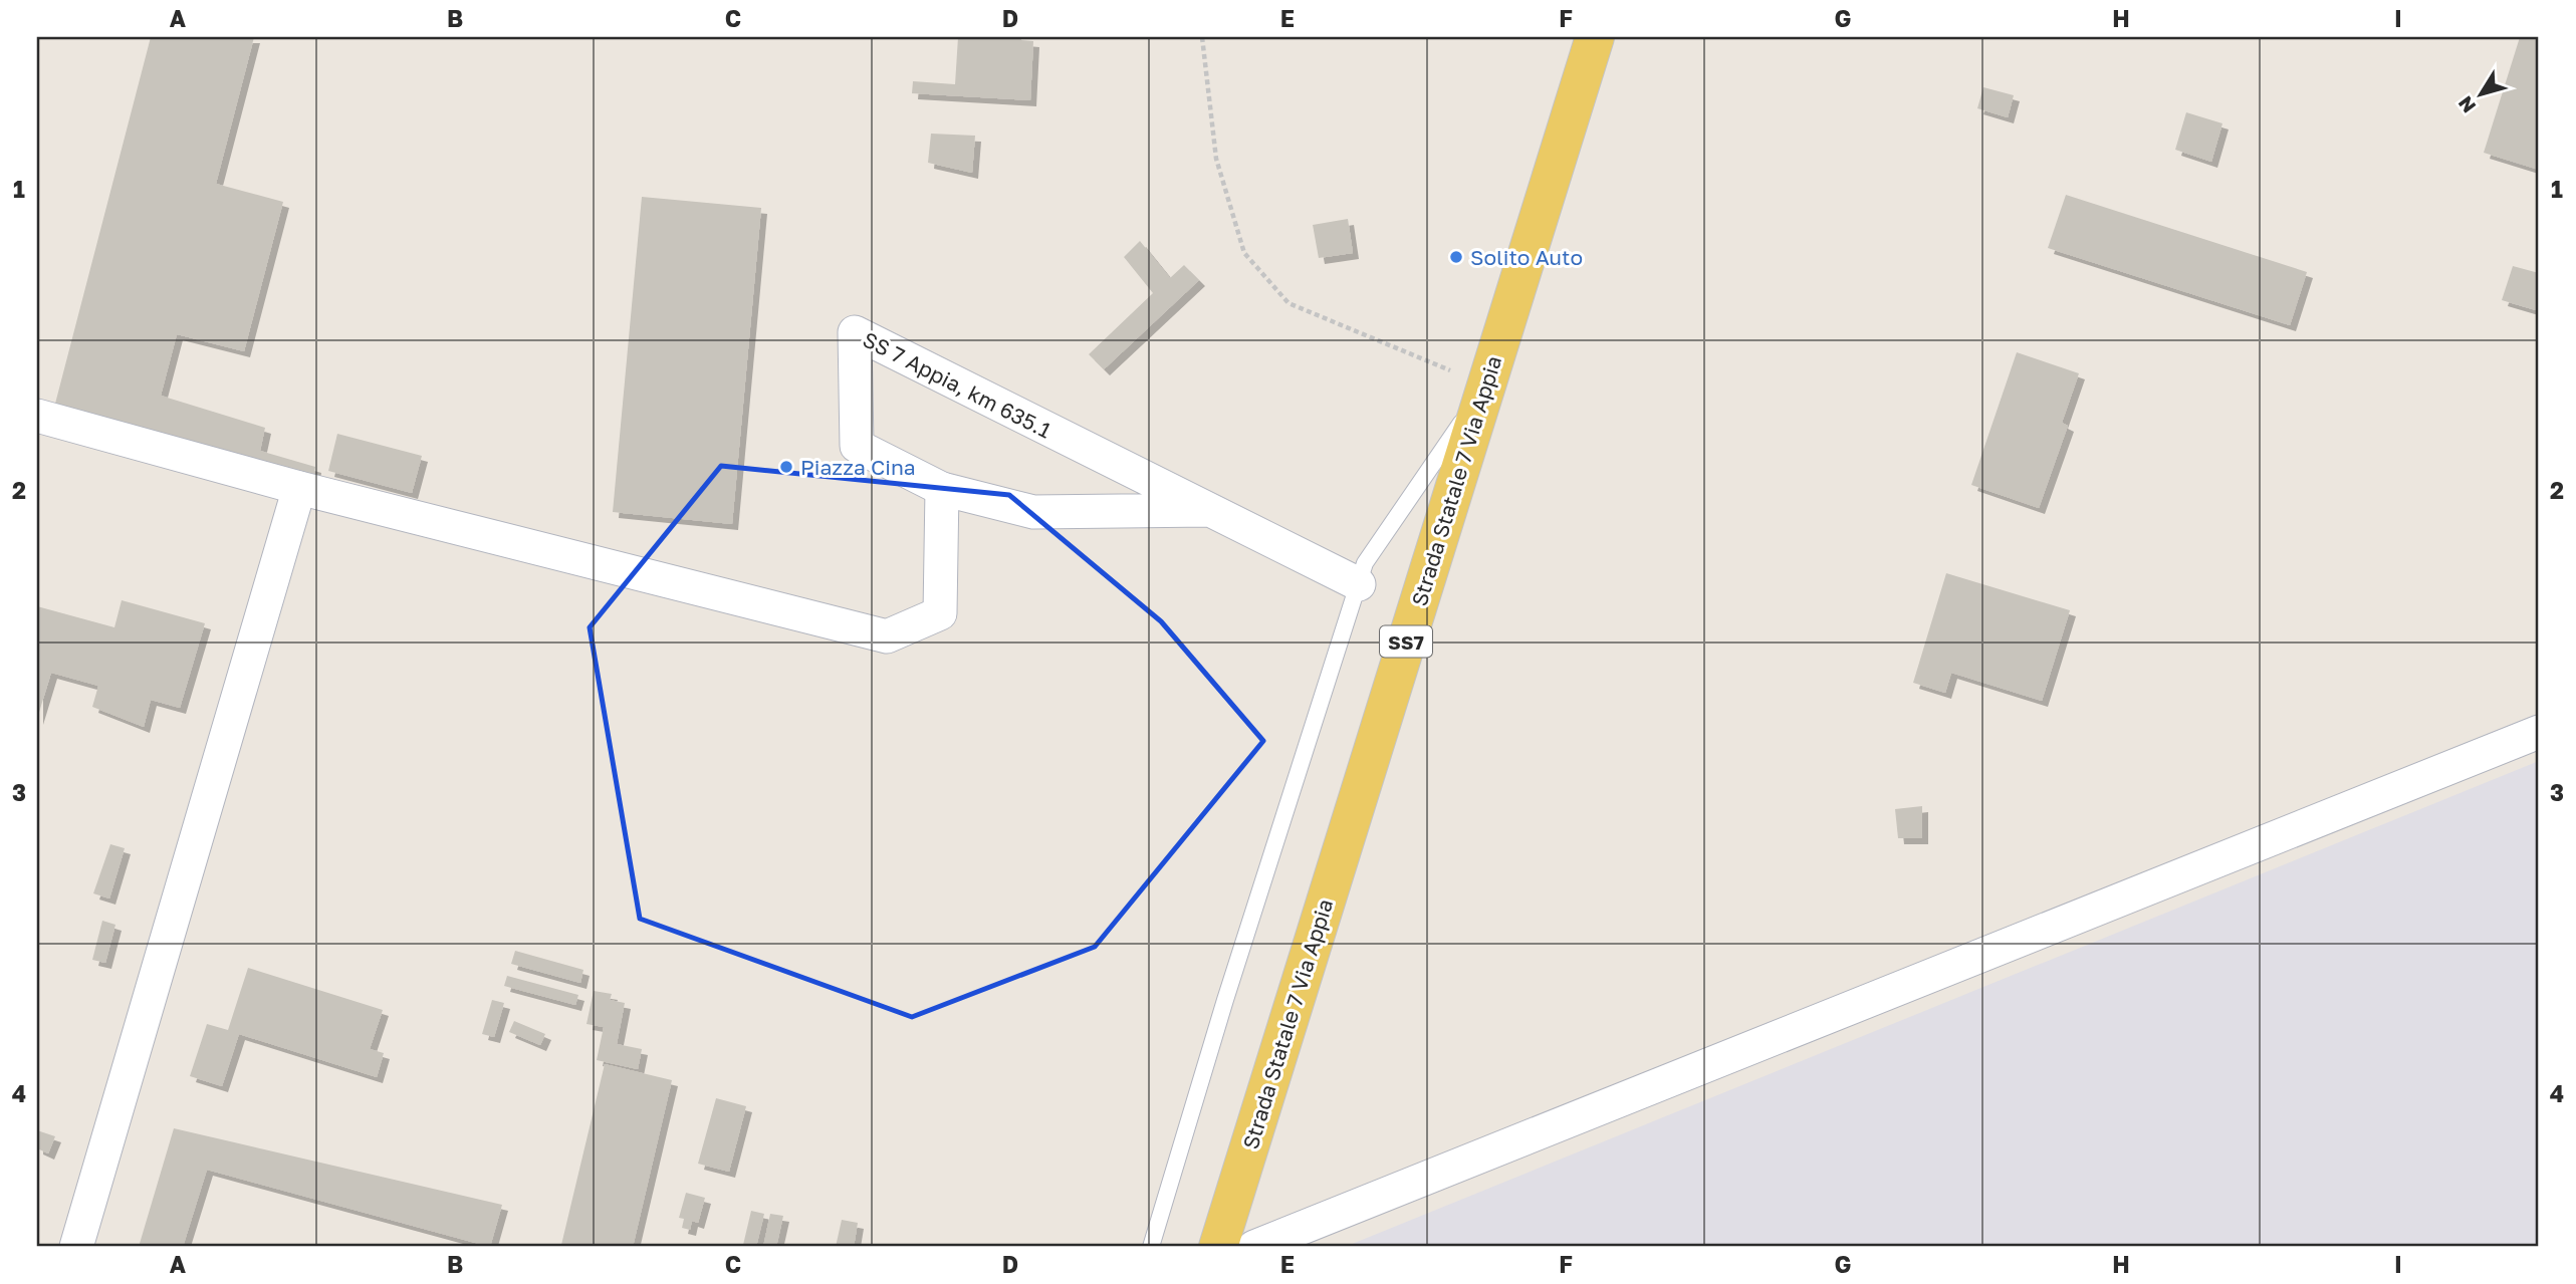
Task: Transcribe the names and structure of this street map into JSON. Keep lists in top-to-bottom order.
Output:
{
  "streets": {
    "main road": ["Strada Statale 7 Via Appia", "SS7"],
    "street": ["SS 7 Appia, km 635.1"]
  },
  "places": ["Solito Auto", "Piazza Cina"],
  "north": "bottom left",
  "grid": {
    "columns": [
      "A",
      "B",
      "C",
      "D",
      "E",
      "F",
      "G",
      "H",
      "I"
    ],
    "rows": [
      "1",
      "2",
      "3",
      "4"
    ]
  }
}
